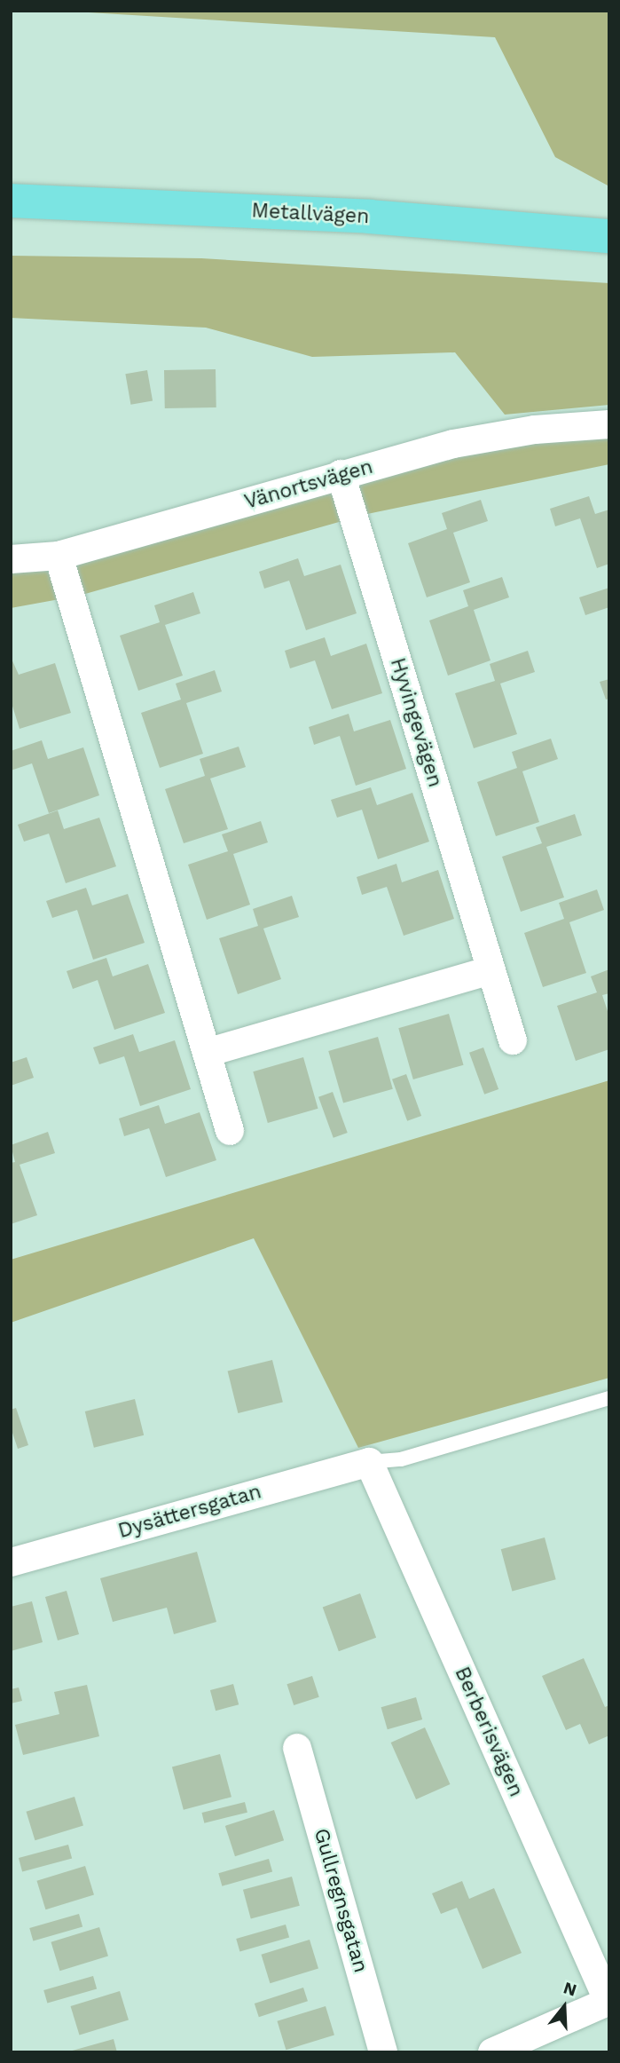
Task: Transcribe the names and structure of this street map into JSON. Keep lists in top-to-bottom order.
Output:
{
  "streets": {
    "main road": ["Metallvägen"],
    "street": [
      "Vänortsvägen",
      "Hyvingevägen",
      "Dysättersgatan",
      "Berberisvägen",
      "Gullregnsgatan"
    ]
  },
  "crossings": [
    ["Vänortsvägen", "Hyvingevägen"],
    ["Dysättersgatan", "Berberisvägen"]
  ],
  "north": "top"
}
